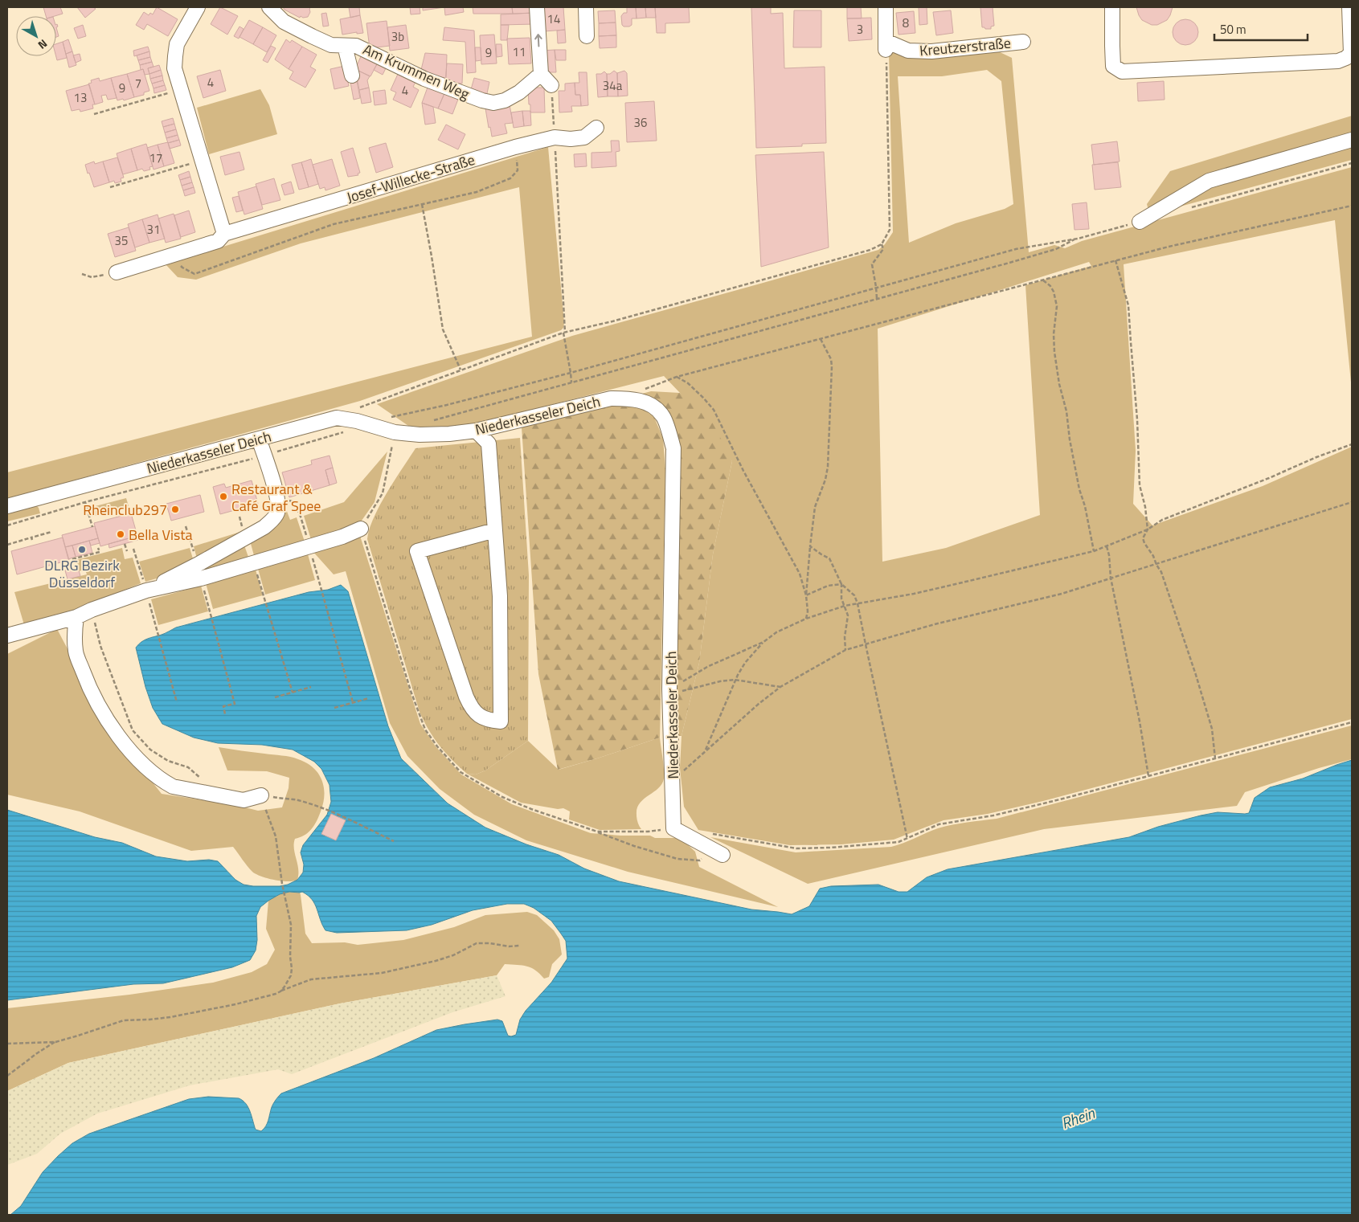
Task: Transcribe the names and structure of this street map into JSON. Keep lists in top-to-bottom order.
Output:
{
  "streets": {
    "street": [
      "Kreutzerstraße",
      "Am Krummen Weg",
      "Josef-Willecke-Straße",
      "Niederkasseler Deich"
    ]
  },
  "water": ["Rhein"],
  "places": [
    "Restaurant & Café Graf Spee",
    "Rheinclub297",
    "Bella Vista",
    "DLRG Bezirk Düsseldorf"
  ],
  "house_numbers": [
    "14",
    "8",
    "3",
    "3b",
    "11",
    "9",
    "4",
    "7",
    "34a",
    "9",
    "4",
    "13",
    "36",
    "17",
    "31",
    "35"
  ],
  "scale_bar": "50 m",
  "north": "bottom right"
}
